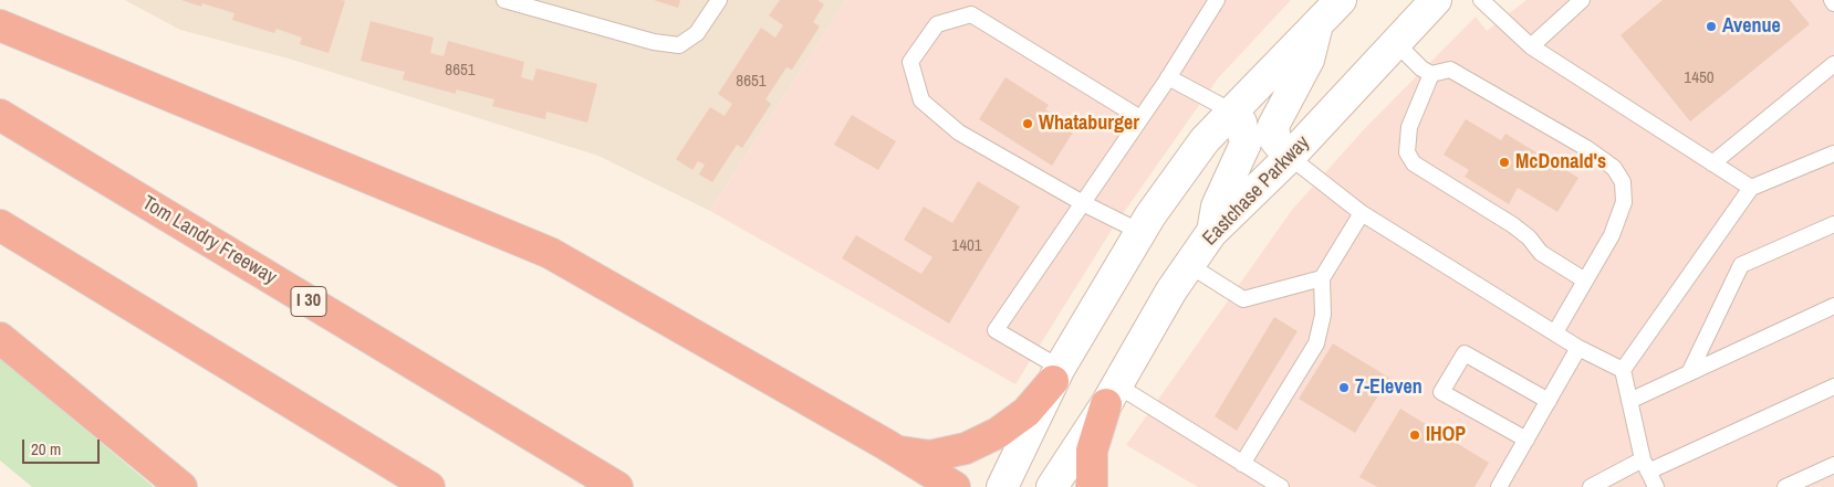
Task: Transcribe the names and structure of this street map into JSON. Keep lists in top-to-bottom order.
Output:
{
  "streets": {
    "highway": ["Tom Landry Freeway", "I 30"],
    "main road": ["Eastchase Parkway"]
  },
  "places": [
    "Avenue",
    "Whataburger",
    "McDonald's",
    "7-Eleven",
    "IHOP"
  ],
  "house_numbers": [
    "8651",
    "1450",
    "8651",
    "1401"
  ],
  "scale_bar": "20 m"
}
